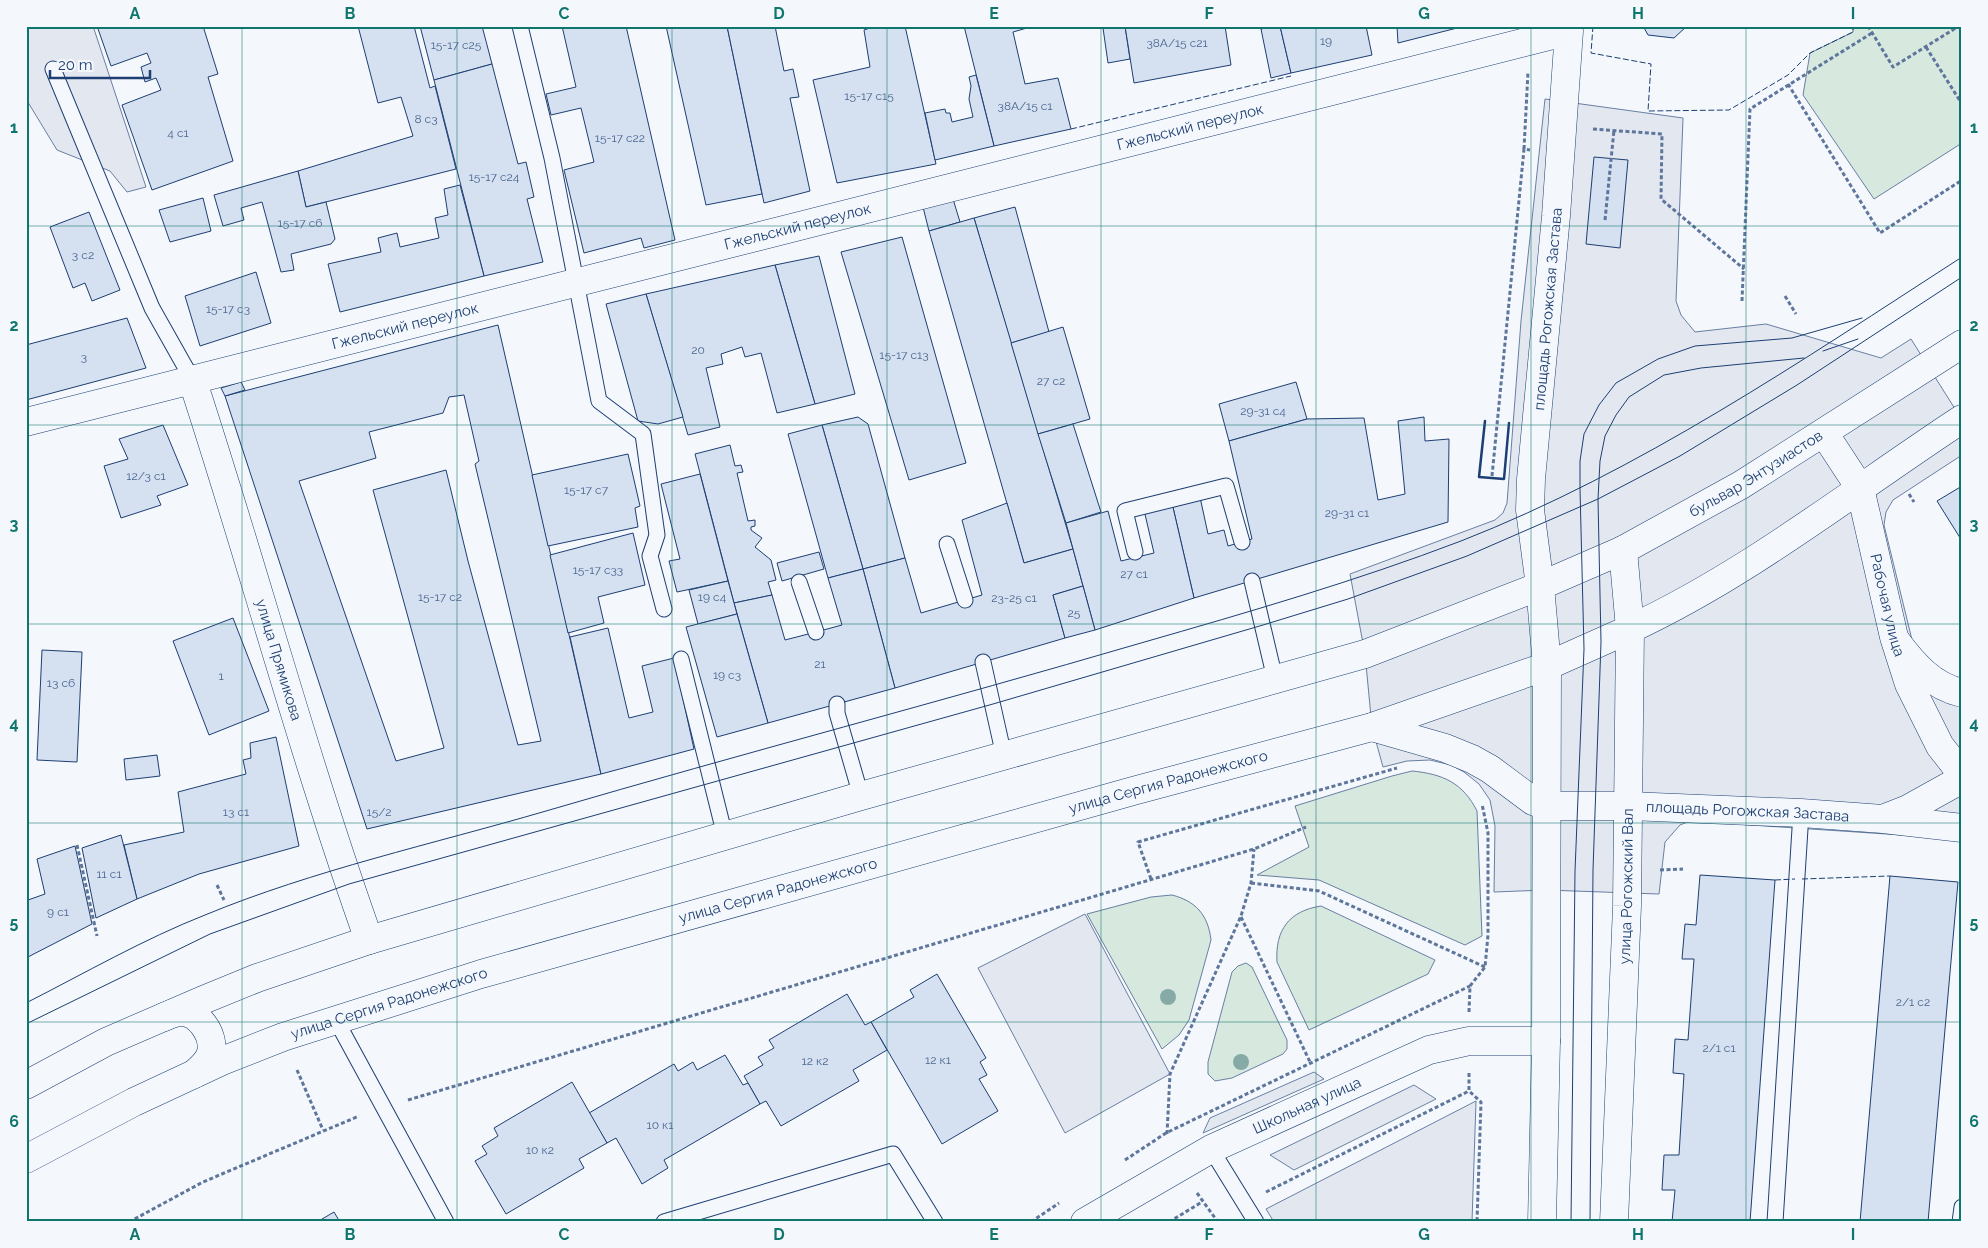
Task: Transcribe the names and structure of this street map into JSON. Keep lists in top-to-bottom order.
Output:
{
  "streets": {
    "main road": [
      "Гжельский переулок",
      "площадь Рогожская Застава",
      "бульвар Энтузиастов",
      "Рабочая улица",
      "улица Прямикова",
      "улица Сергия Радонежского",
      "улица Рогожский Вал",
      "Школьная улица"
    ]
  },
  "crossings": [
    ["Гжельский переулок", "площадь Рогожская Застава"],
    ["Гжельский переулок", "улица Прямикова"],
    ["площадь Рогожская Застава", "бульвар Энтузиастов"],
    ["площадь Рогожская Застава", "улица Сергия Радонежского"],
    ["площадь Рогожская Застава", "улица Рогожский Вал"],
    ["бульвар Энтузиастов", "Рабочая улица"],
    ["бульвар Энтузиастов", "улица Рогожский Вал"]
  ],
  "house_numbers": [
    "19",
    "38А/15 с21",
    "15-17 с25",
    "15-17 с15",
    "38А/15 с1",
    "8 с3",
    "4 с1",
    "15-17 с22",
    "15-17 с24",
    "15-17 с6",
    "3 с2",
    "15-17 с3",
    "20",
    "15-17 с13",
    "3",
    "27 с2",
    "29-31 с4",
    "12/3 с1",
    "15-17 с7",
    "29-31 с1",
    "15-17 с33",
    "27 с1",
    "15-17 с2",
    "19 с4",
    "23-25 с1",
    "25",
    "21",
    "19 с3",
    "1",
    "13 с6",
    "13 с1",
    "15/2",
    "11 с1",
    "9 с1",
    "2/1 с2",
    "2/1 с1",
    "12 к1",
    "12 к2",
    "10 к1",
    "10 к2"
  ],
  "scale_bar": "20 m",
  "grid": {
    "columns": [
      "A",
      "B",
      "C",
      "D",
      "E",
      "F",
      "G",
      "H",
      "I"
    ],
    "rows": [
      "1",
      "2",
      "3",
      "4",
      "5",
      "6"
    ]
  }
}
